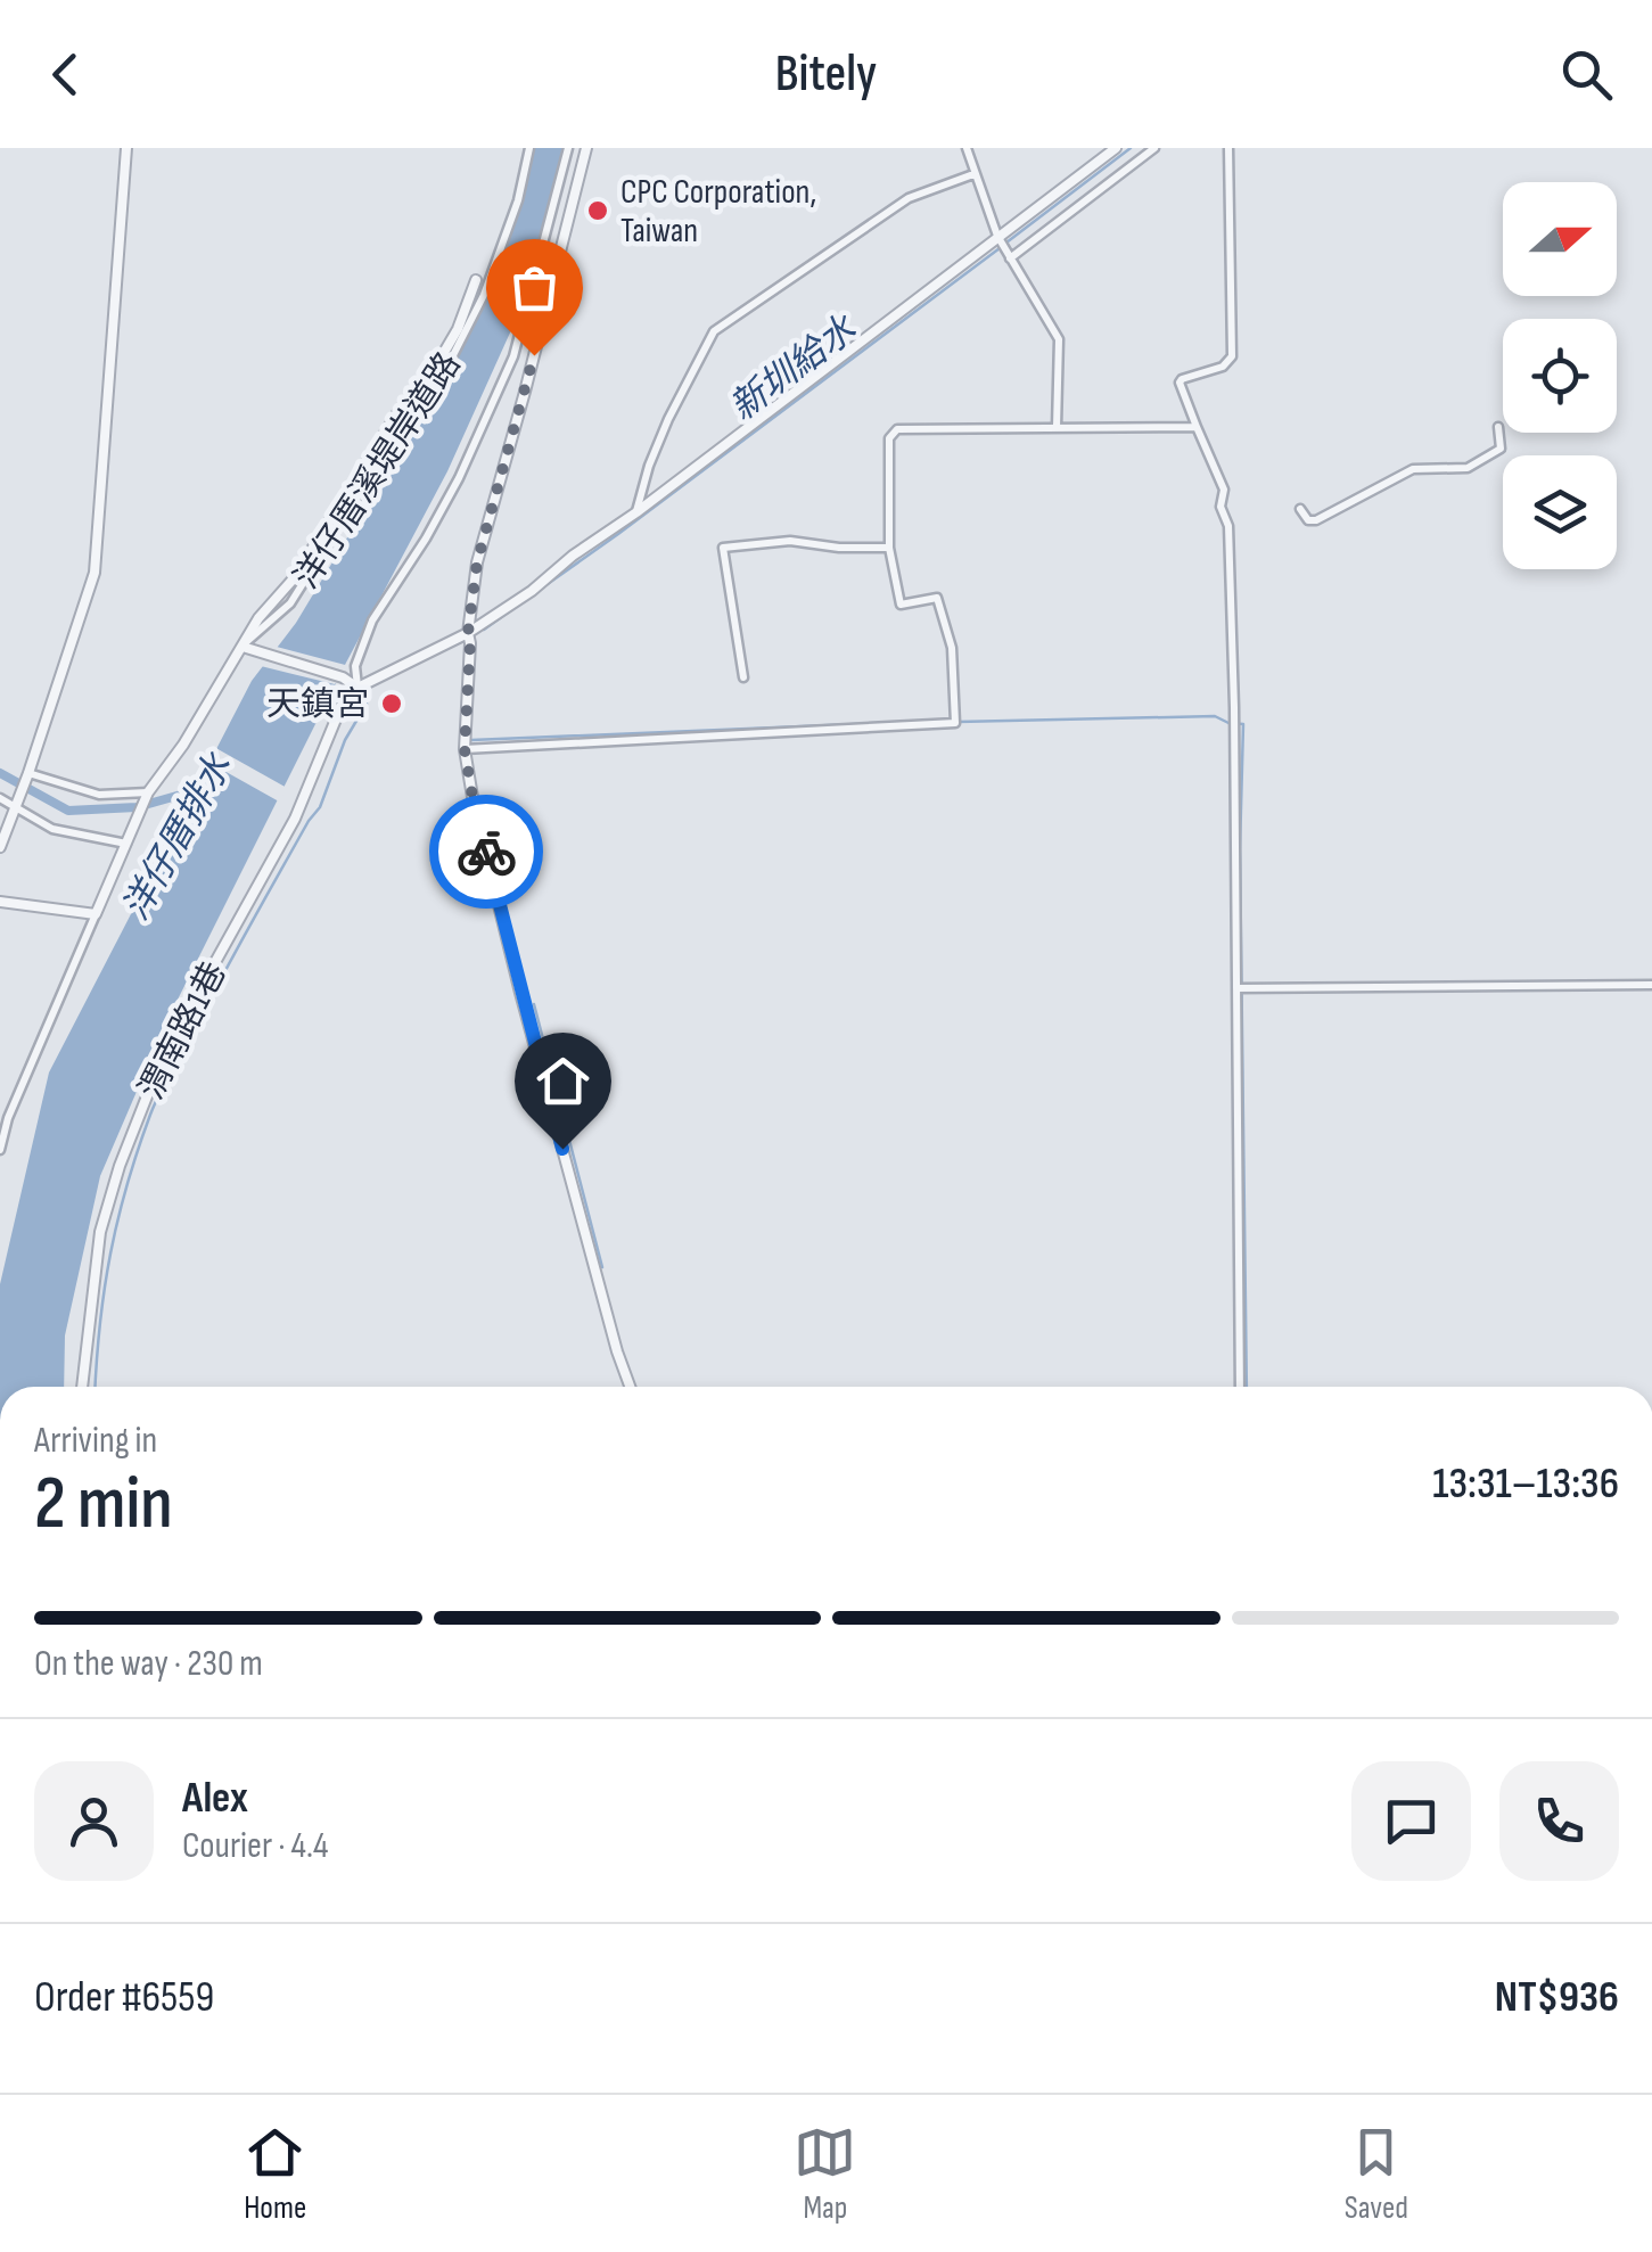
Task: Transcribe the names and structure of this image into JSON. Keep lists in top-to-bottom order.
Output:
{
  "streets": {
    "street": ["洋仔厝溪堤岸道路", "渭南路1巷"]
  },
  "crossings": [
    ["洋仔厝溪堤岸道路", "渭南路1巷"]
  ],
  "water": ["新圳給水", "洋仔厝排水"],
  "places": ["CPC Corporation, Taiwan", "天鎮宮"],
  "north": "right",
  "page": {
    "header": "Bitely",
    "heading": ["2 min", "Arriving in", "13:31–13:36"],
    "panel": [
      "Alex",
      "Courier · 4.4",
      "Order #6559",
      "NT$936"
    ],
    "bar": "On the way · 230 m",
    "tabs": ["Home", "Map", "Saved"]
  }
}
